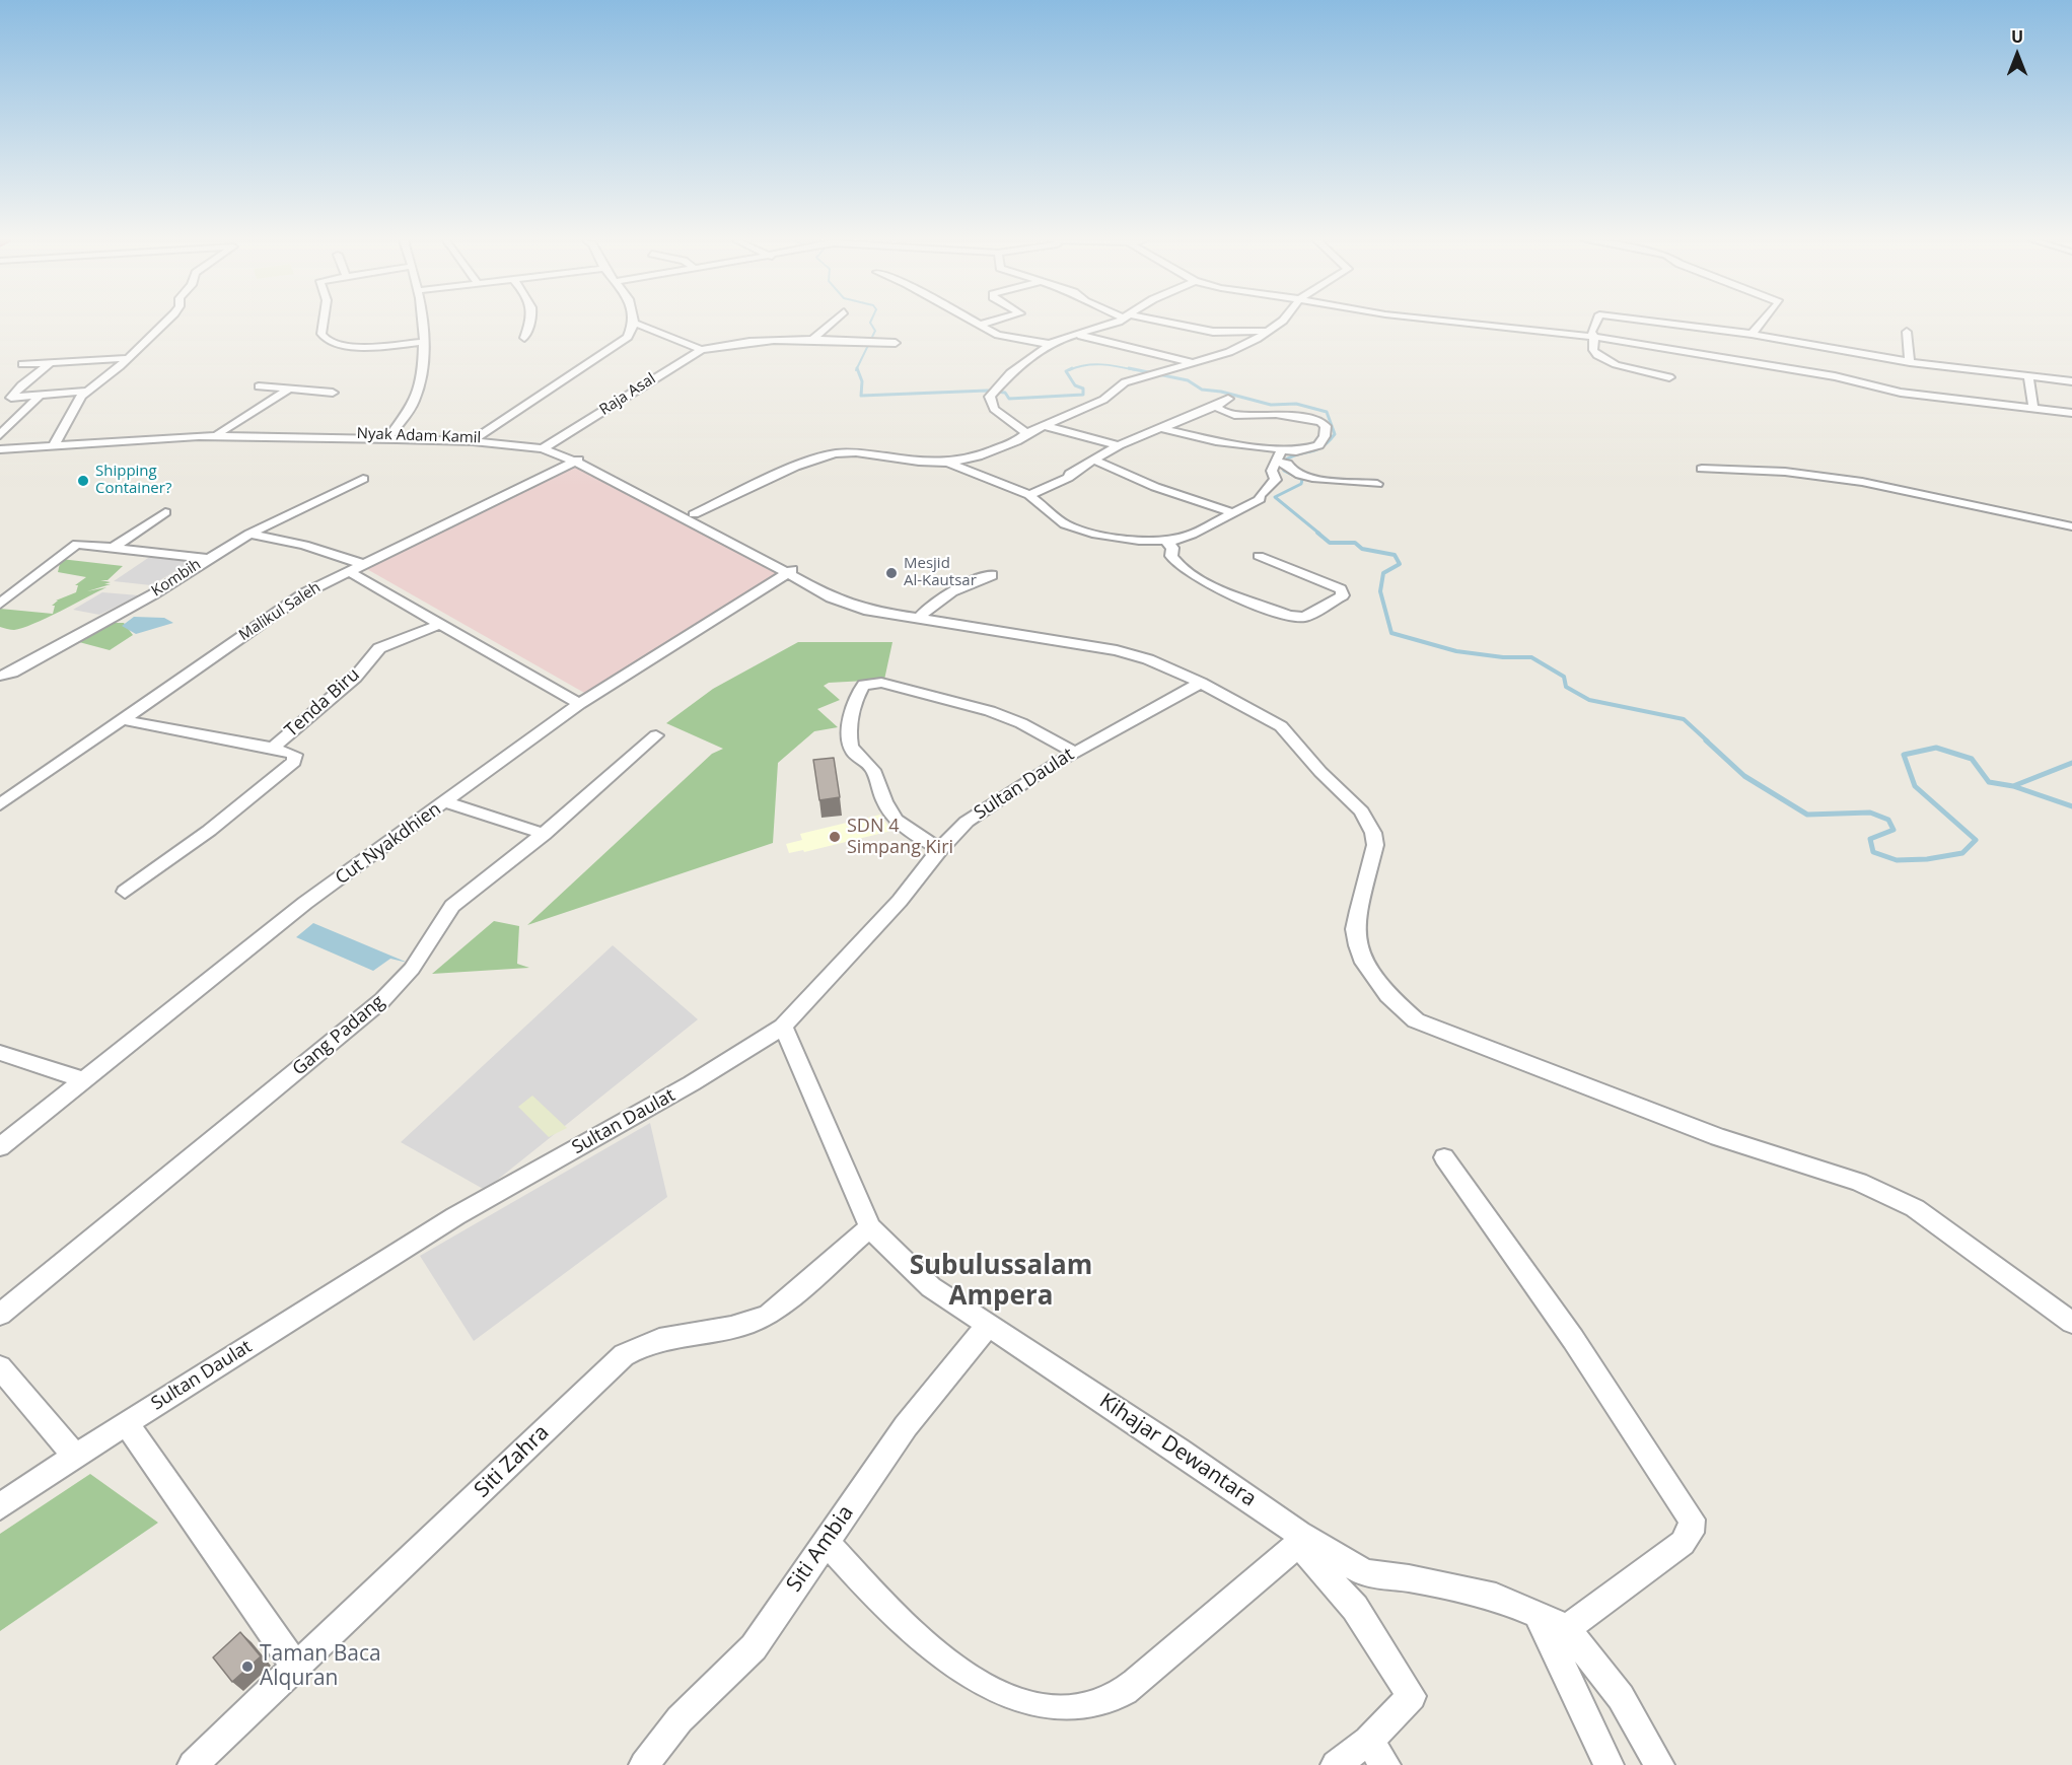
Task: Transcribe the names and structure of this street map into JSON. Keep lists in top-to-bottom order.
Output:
{
  "streets": {
    "street": [
      "Raja Asal",
      "Nyak Adam Kamil",
      "Kombih",
      "Malikul Saleh",
      "Tenda Biru",
      "Sultan Daulat",
      "Cut Nyakdhien",
      "Gang Padang",
      "Kihajar Dewantara",
      "Siti Zahra",
      "Siti Ambia"
    ]
  },
  "crossings": [
    ["Malikul Saleh", "Tenda Biru"],
    ["Sultan Daulat", "Kihajar Dewantara"],
    ["Kihajar Dewantara", "Siti Zahra"],
    ["Kihajar Dewantara", "Siti Ambia"]
  ],
  "districts": ["Subulussalam Ampera"],
  "places": [
    "Shipping Container?",
    "Mesjid Al-Kautsar",
    "SDN 4 Simpang Kiri",
    "Taman Baca Alquran"
  ],
  "north": "top"
}
